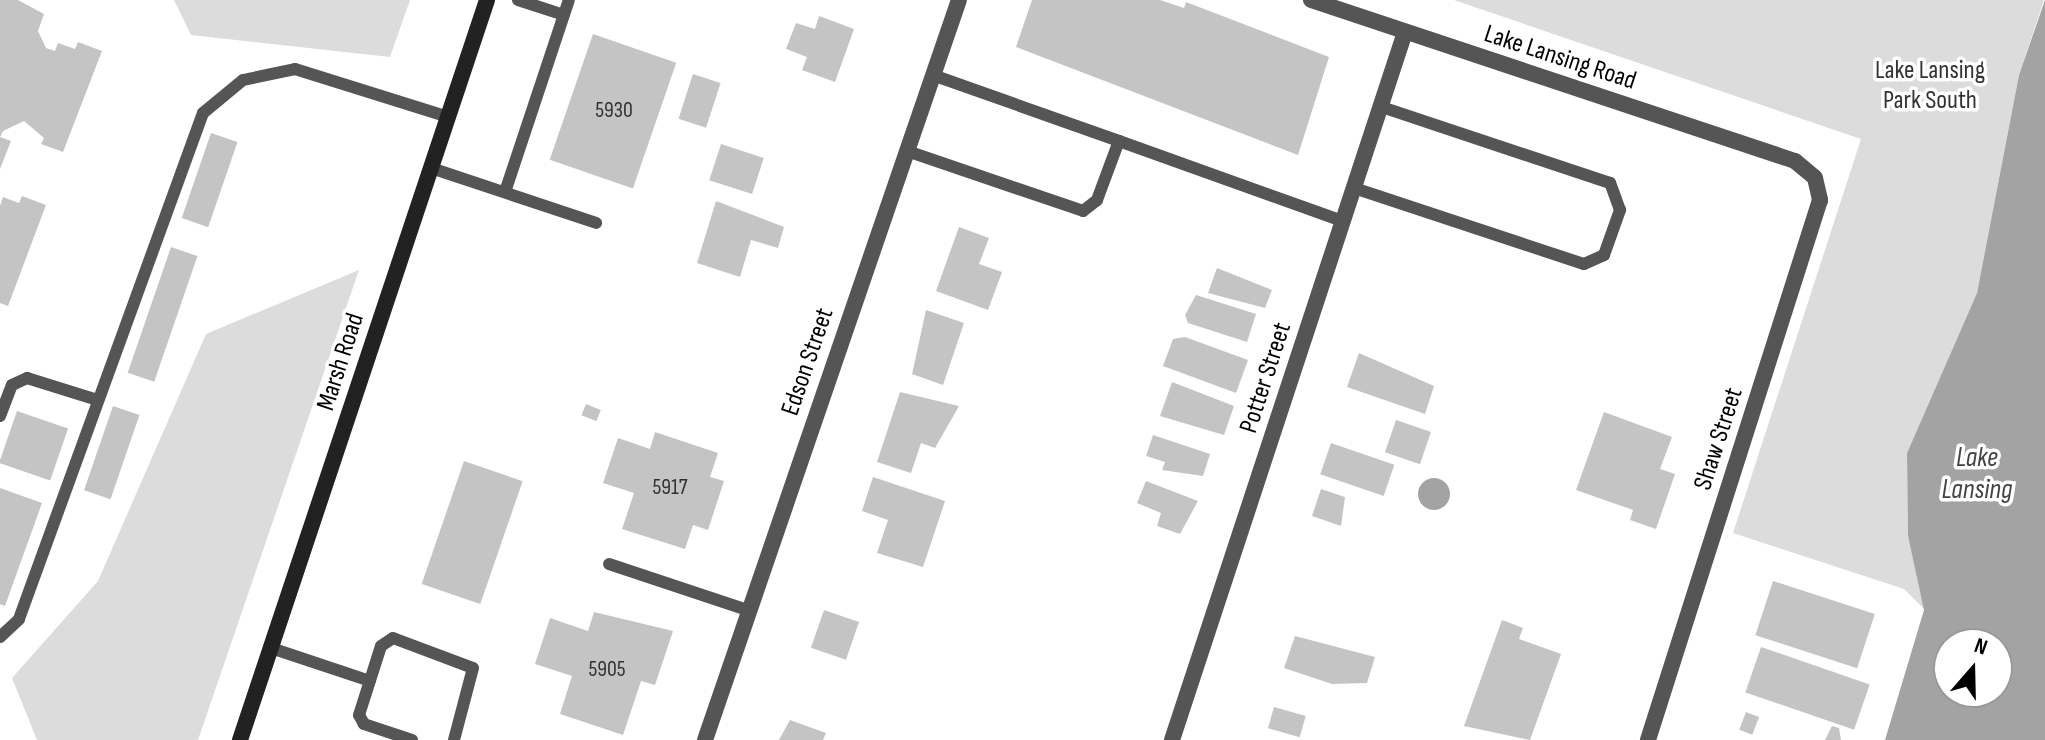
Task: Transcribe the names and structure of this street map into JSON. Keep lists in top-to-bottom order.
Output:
{
  "streets": {
    "main road": ["Marsh Road"],
    "street": [
      "Lake Lansing Road",
      "Edson Street",
      "Potter Street",
      "Shaw Street"
    ]
  },
  "crossings": [
    ["Lake Lansing Road", "Potter Street"],
    ["Lake Lansing Road", "Shaw Street"]
  ],
  "water": ["Lake Lansing"],
  "parks": ["Lake Lansing Park South"],
  "house_numbers": ["5930", "5917", "5905"],
  "north": "top"
}
